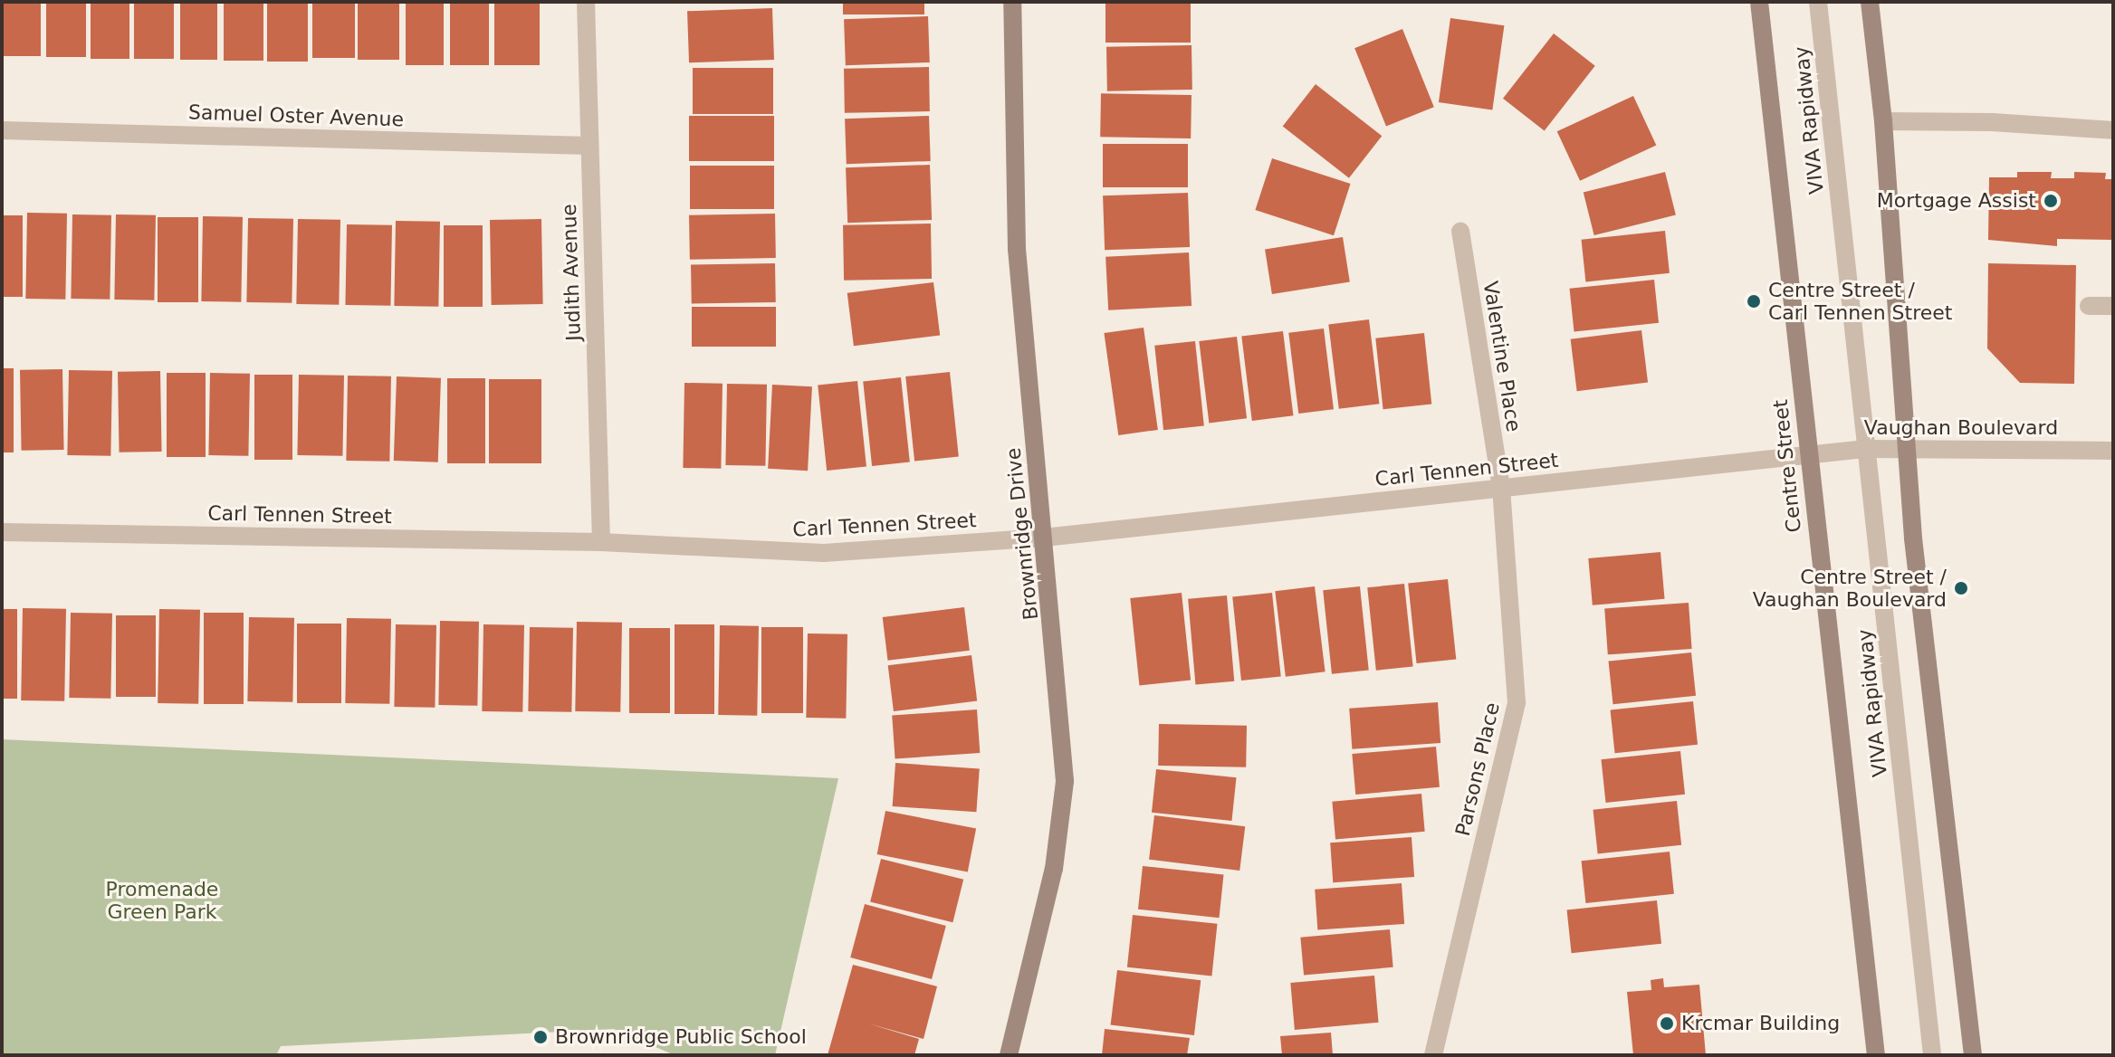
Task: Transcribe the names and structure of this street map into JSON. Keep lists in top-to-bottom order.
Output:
{
  "streets": {
    "main road": ["Centre Street", "Brownridge Drive"],
    "street": [
      "Samuel Oster Avenue",
      "VIVA Rapidway",
      "Judith Avenue",
      "Valentine Place",
      "Vaughan Boulevard",
      "Carl Tennen Street",
      "Parsons Place"
    ]
  },
  "crossings": [
    ["Samuel Oster Avenue", "Judith Avenue"],
    ["VIVA Rapidway", "Vaughan Boulevard"],
    ["Judith Avenue", "Carl Tennen Street"],
    ["Valentine Place", "Carl Tennen Street"],
    ["Valentine Place", "Parsons Place"],
    ["Vaughan Boulevard", "Centre Street"],
    ["Vaughan Boulevard", "Carl Tennen Street"],
    ["Centre Street", "Carl Tennen Street"],
    ["Carl Tennen Street", "Brownridge Drive"],
    ["Carl Tennen Street", "Parsons Place"]
  ],
  "parks": ["Promenade Green Park"],
  "places": [
    "Mortgage Assist",
    "Centre Street / Carl Tennen Street",
    "Centre Street / Vaughan Boulevard",
    "Krcmar Building",
    "Brownridge Public School"
  ]
}
